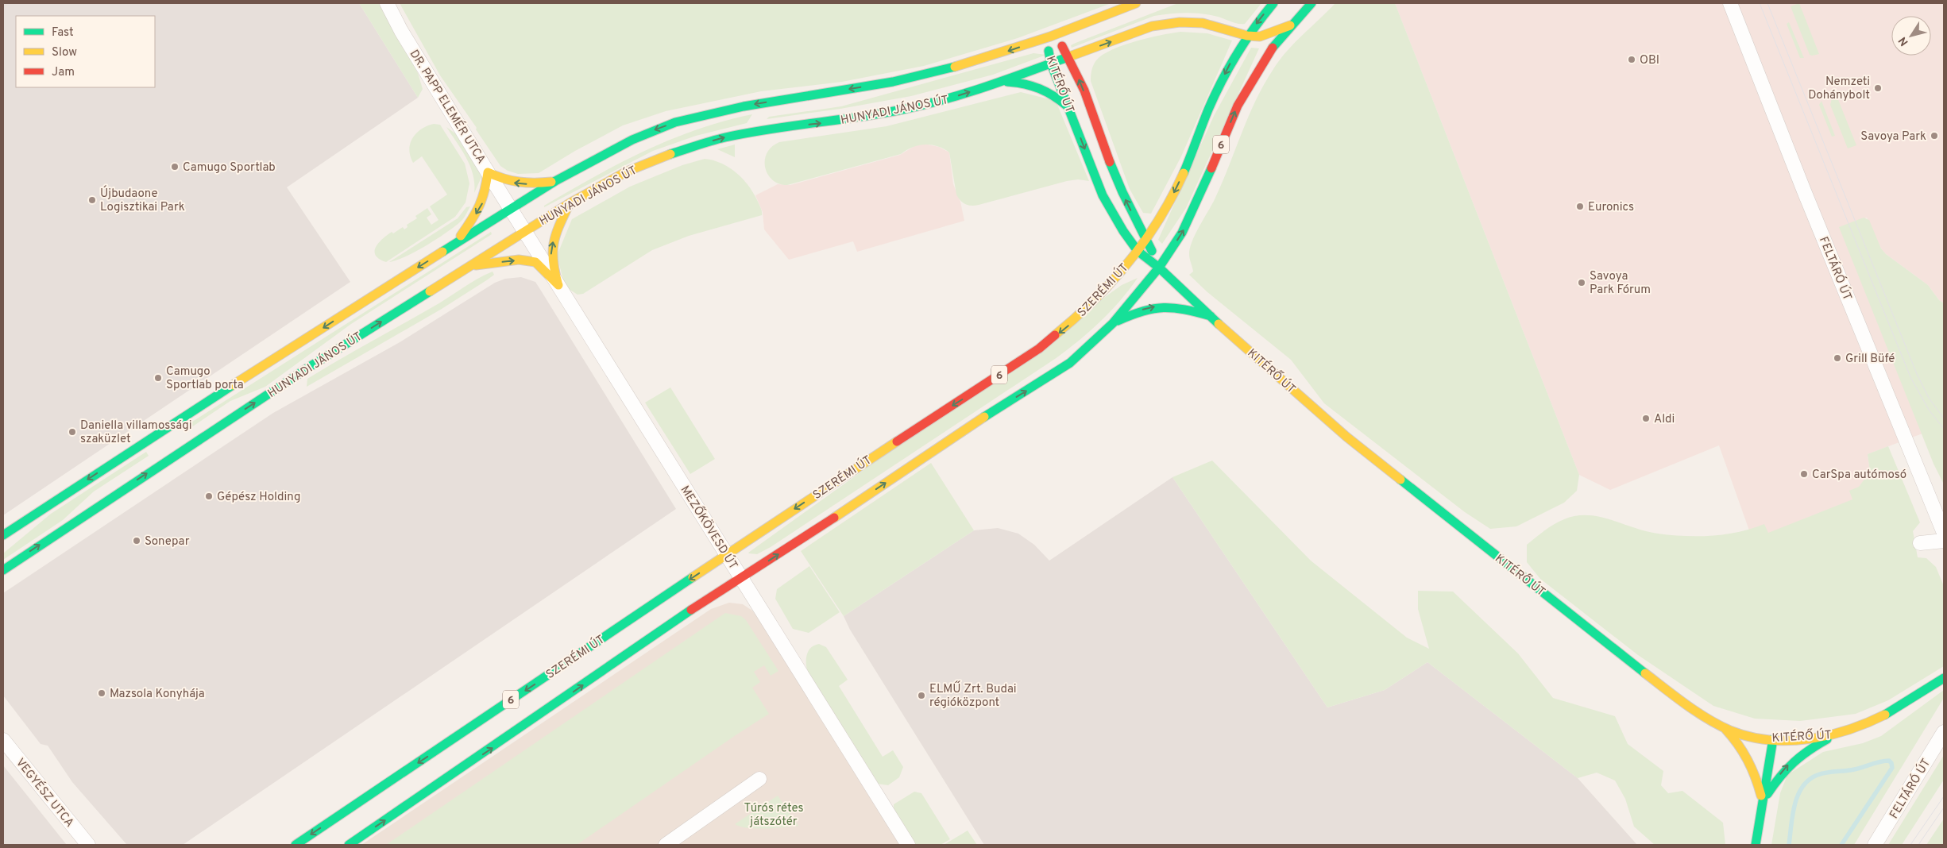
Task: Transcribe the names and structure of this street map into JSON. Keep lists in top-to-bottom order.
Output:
{
  "streets": {
    "main road": [
      "KITÉRŐ ÚT",
      "HUNYADI JÁNOS ÚT",
      "6",
      "SZERÉMI ÚT"
    ],
    "street": [
      "DR. PAPP ELEMÉR UTCA",
      "FELTÁRÓ ÚT",
      "MEZŐKÖVESD ÚT",
      "VEGYÉSZ UTCA"
    ]
  },
  "crossings": [
    ["KITÉRŐ ÚT", "HUNYADI JÁNOS ÚT"],
    ["KITÉRŐ ÚT", "6"],
    ["KITÉRŐ ÚT", "SZERÉMI ÚT"],
    ["DR. PAPP ELEMÉR UTCA", "MEZŐKÖVESD ÚT"],
    ["HUNYADI JÁNOS ÚT", "6"],
    ["HUNYADI JÁNOS ÚT", "SZERÉMI ÚT"],
    ["HUNYADI JÁNOS ÚT", "MEZŐKÖVESD ÚT"],
    ["6", "MEZŐKÖVESD ÚT"],
    ["SZERÉMI ÚT", "MEZŐKÖVESD ÚT"]
  ],
  "parks": ["Túrós rétes játszótér"],
  "places": [
    "OBI",
    "Nemzeti Dohánybolt",
    "Savoya Park",
    "Camugo Sportlab",
    "Újbudaone Logisztikai Park",
    "Euronics",
    "Savoya Park Fórum",
    "Grill Büfé",
    "Camugo Sportlab porta",
    "Aldi",
    "Daniella villamossági szaküzlet",
    "CarSpa autómosó",
    "Gépész Holding",
    "Sonepar",
    "Mazsola Konyhája",
    "ELMŰ Zrt. Budai régióközpont"
  ],
  "legend": ["Fast", "Slow", "Jam"],
  "north": "bottom left"
}
